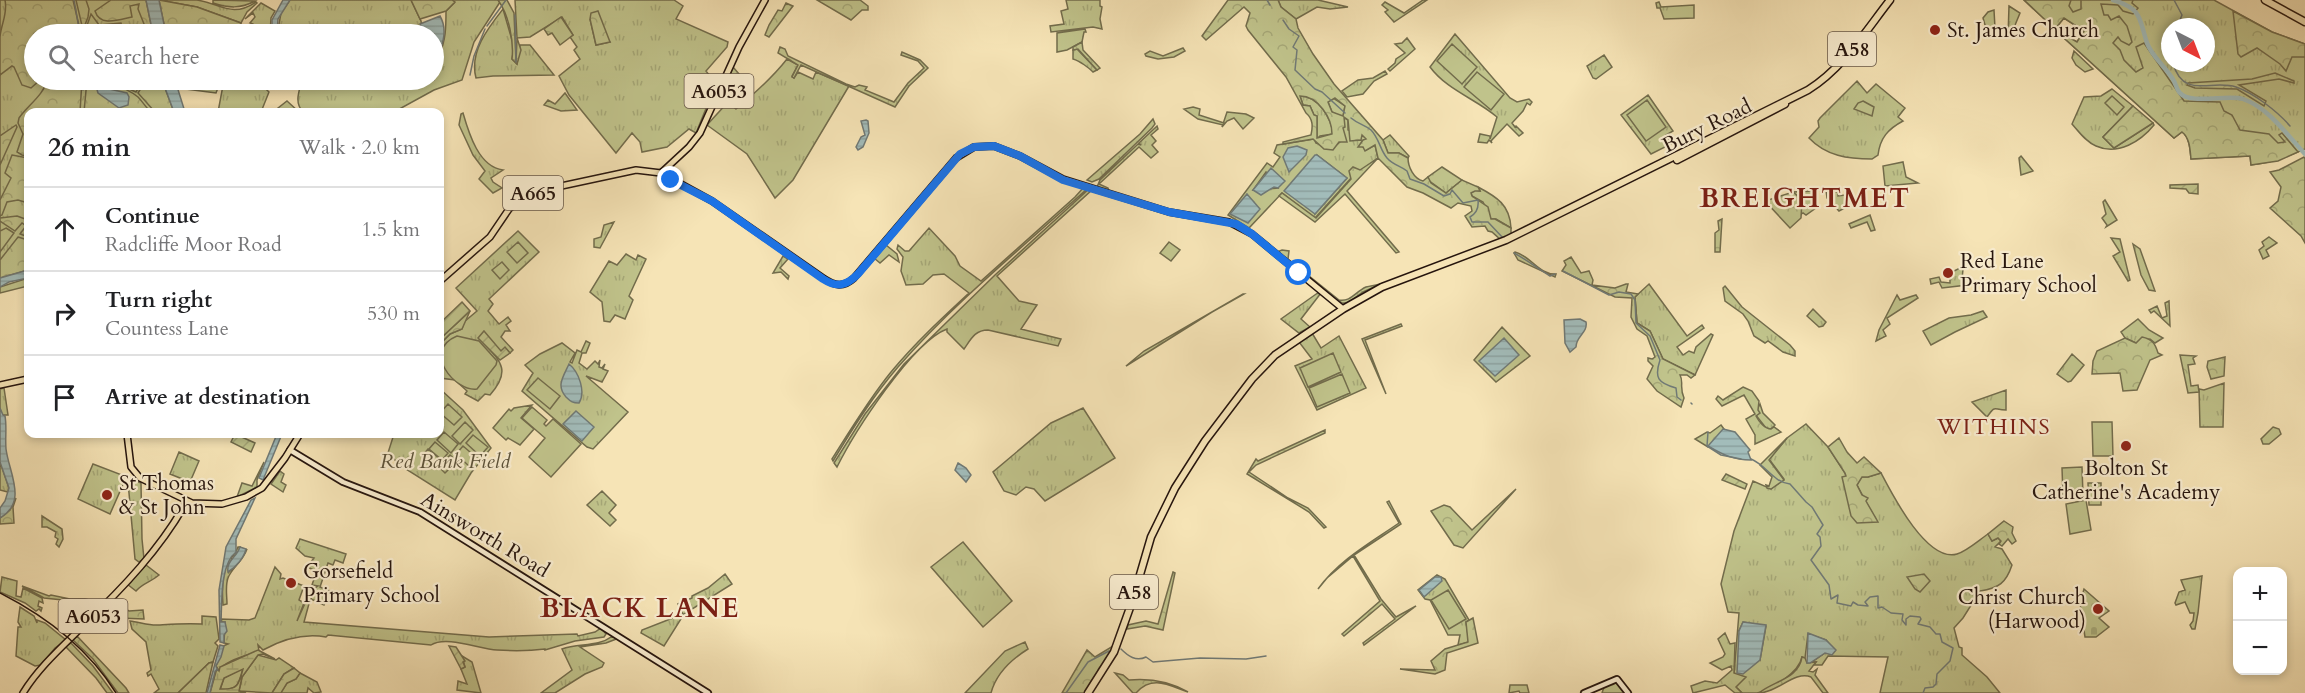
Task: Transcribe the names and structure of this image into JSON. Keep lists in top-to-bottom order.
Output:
{
  "streets": {
    "highway": ["A58", "Bury Road"],
    "main road": ["A6053", "A665", "Ainsworth Road"]
  },
  "crossings": [
    ["A58", "Bury Road"],
    ["A58", "A665"],
    ["A6053", "A665"],
    ["Bury Road", "A665"]
  ],
  "districts": ["BREIGHTMET", "WITHINS", "BLACK LANE"],
  "parks": ["Red Bank Field"],
  "places": [
    "St. James Church",
    "Red Lane Primary School",
    "Bolton St Catherine's Academy",
    "St Thomas & St John",
    "Gorsefield Primary School",
    "Christ Church (Harwood)"
  ],
  "north": "bottom right",
  "page": {
    "search": "Search here",
    "heading": ["26 min", "Walk · 2.0 km"],
    "list": [
      ["Continue", "Radcliffe Moor Road", "1.5 km"],
      ["Turn right", "Countess Lane", "530 m"],
      "Arrive at destination"
    ],
    "map_buttons": ["+", "−"]
  }
}
